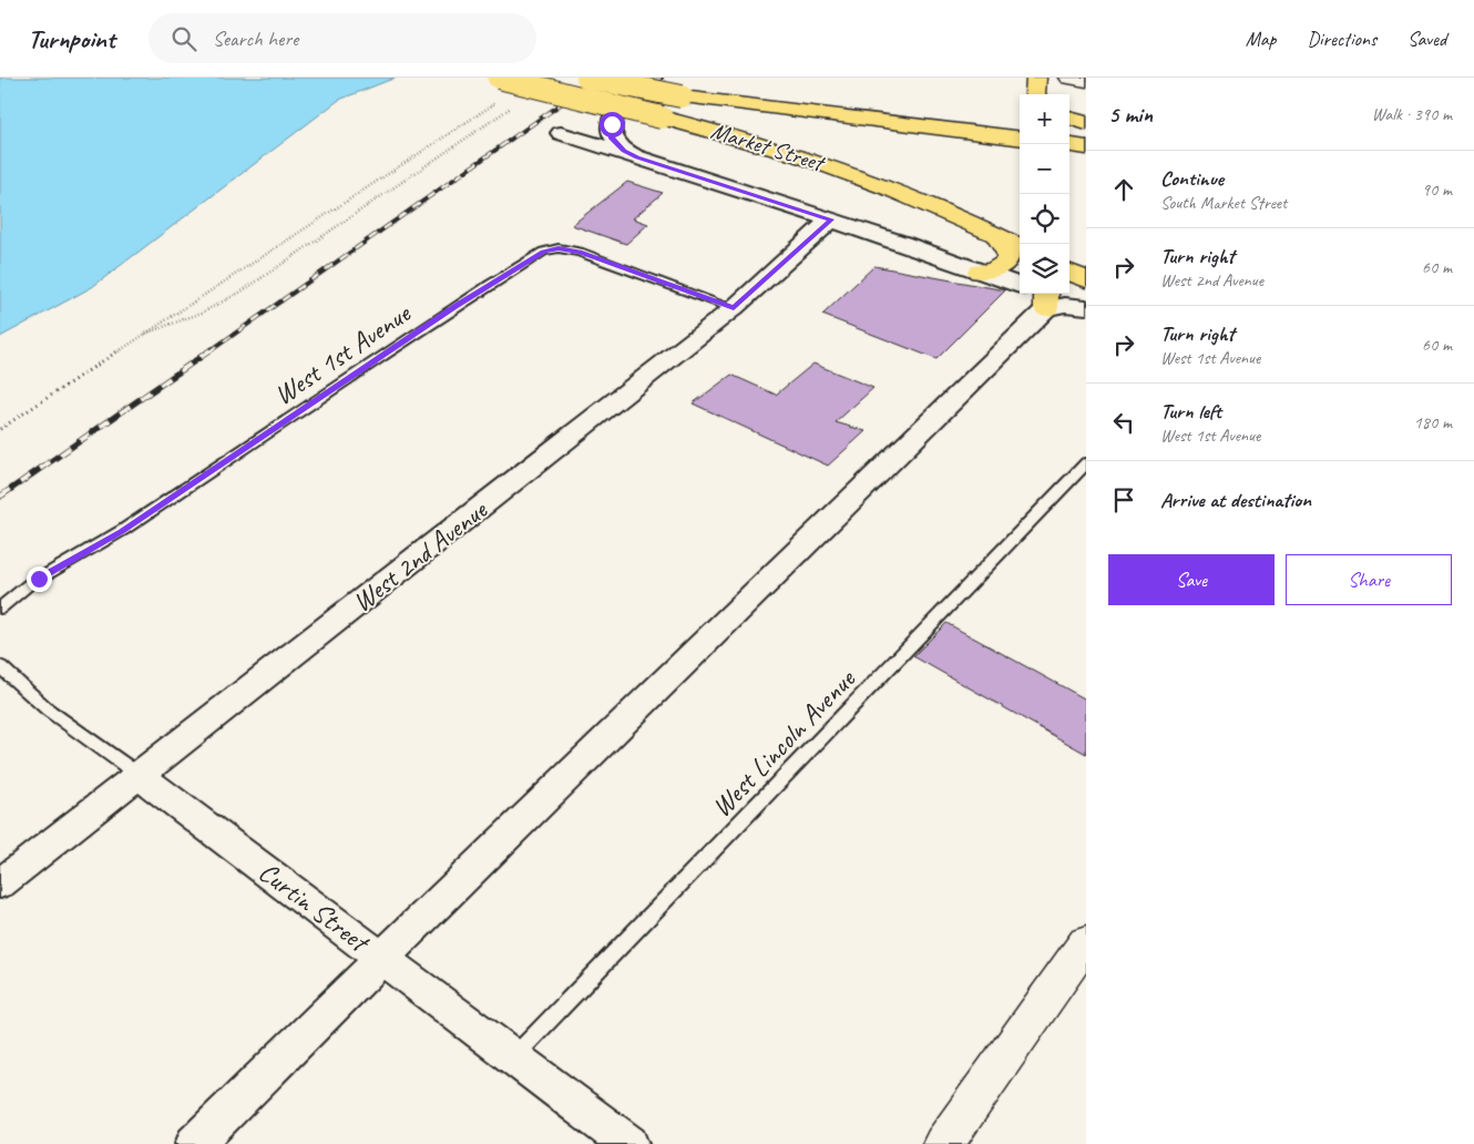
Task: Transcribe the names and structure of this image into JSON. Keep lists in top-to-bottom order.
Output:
{
  "streets": {
    "highway": ["Market Street"],
    "street": ["West 2nd Avenue", "Curtin Street"],
    "lane": ["West 1st Avenue", "West Lincoln Avenue"]
  },
  "crossings": [
    ["West 1st Avenue", "West 2nd Avenue"],
    ["West 2nd Avenue", "Curtin Street"],
    ["West Lincoln Avenue", "Curtin Street"]
  ],
  "page": {
    "header": "Turnpoint",
    "search": "Search here",
    "nav": ["Map", "Directions", "Saved"],
    "heading": ["5 min", "Walk · 390 m"],
    "map_buttons": ["+", "−"],
    "list": [
      ["Continue", "South Market Street", "90 m"],
      ["Turn right", "West 2nd Avenue", "60 m"],
      ["Turn right", "West 1st Avenue", "60 m"],
      ["Turn left", "West 1st Avenue", "180 m"],
      "Arrive at destination"
    ],
    "buttons": ["Save", "Share"]
  }
}
